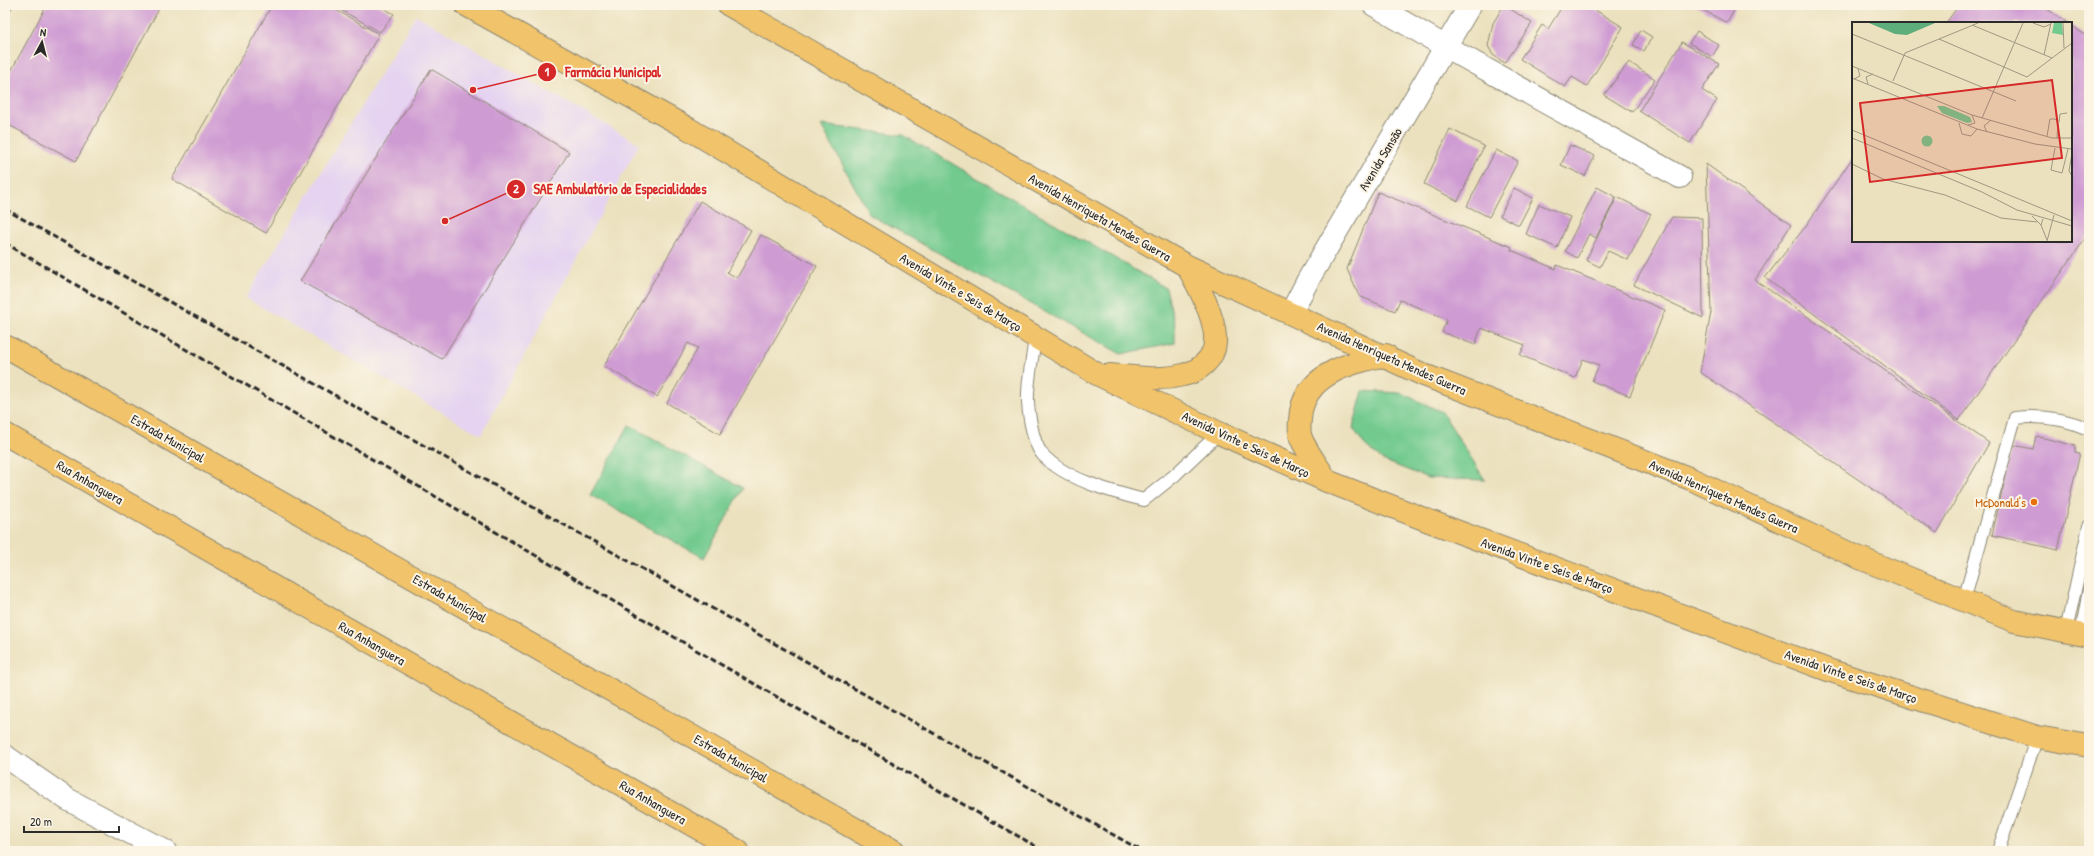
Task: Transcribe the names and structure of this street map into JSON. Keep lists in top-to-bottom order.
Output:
{
  "streets": {
    "main road": [
      "Avenida Henriqueta Mendes Guerra",
      "Avenida Vinte e Seis de Março",
      "Estrada Municipal",
      "Rua Anhanguera"
    ],
    "street": ["Avenida Sansão"]
  },
  "crossings": [
    ["Avenida Sansão", "Avenida Henriqueta Mendes Guerra"]
  ],
  "places": ["Farmácia Municipal", "SAE Ambulatório de Especialidades", "McDonald's"],
  "scale_bar": "20 m",
  "north": "top"
}
